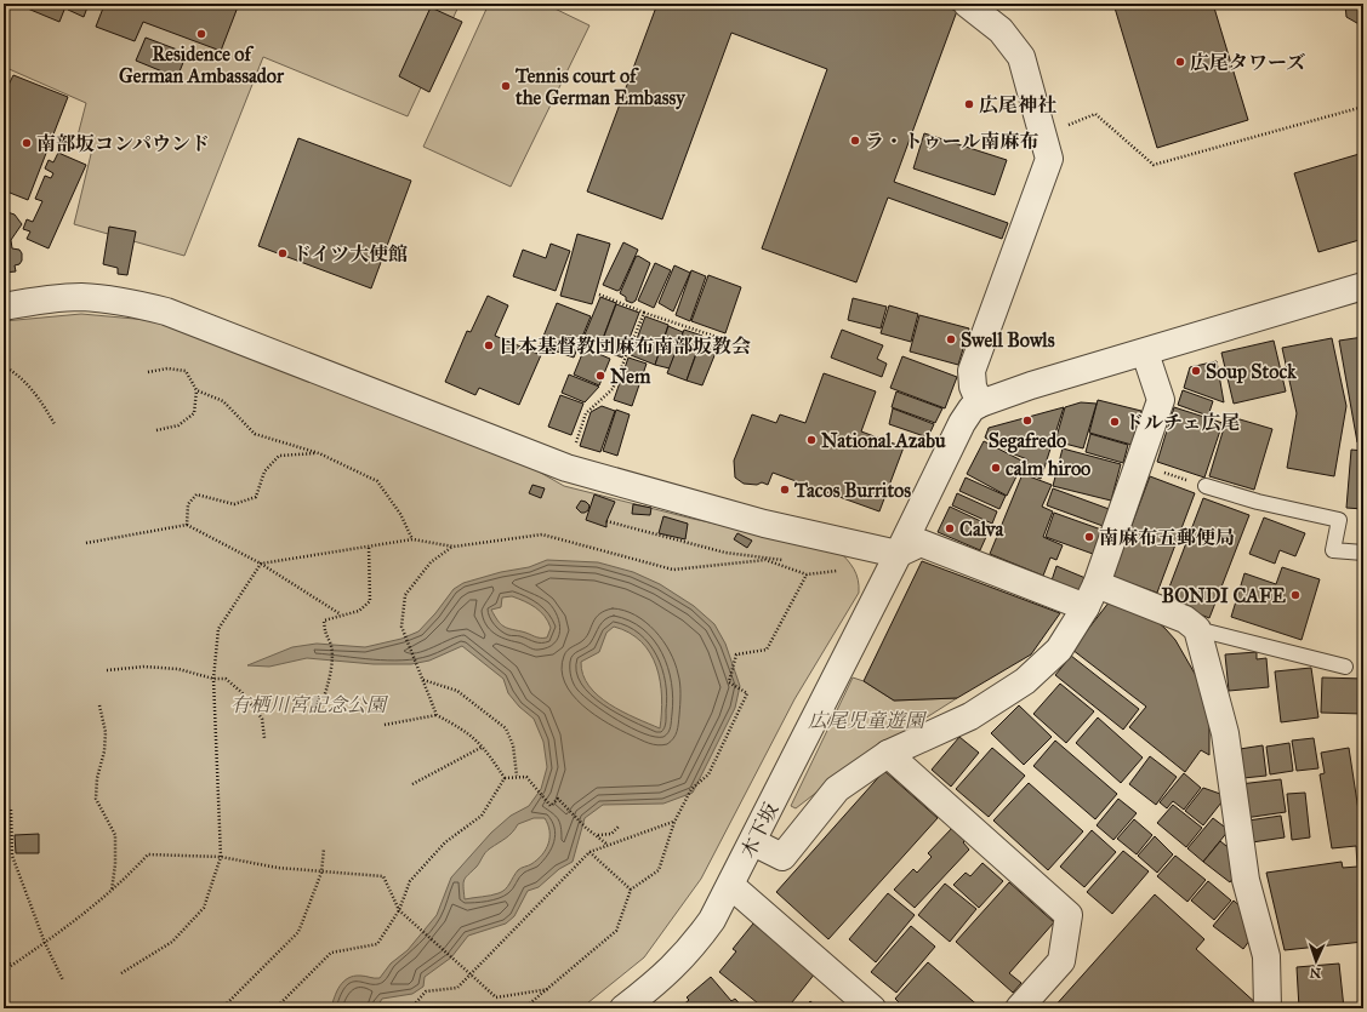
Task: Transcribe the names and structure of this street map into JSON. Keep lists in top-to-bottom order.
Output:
{
  "streets": {
    "street": ["木下坂"]
  },
  "parks": ["有栖川宮記念公園", "広尾児童遊園"],
  "places": [
    "Residence of German Ambassador",
    "広尾タワーズ",
    "Tennis court of the German Embassy",
    "広尾神社",
    "ラ・トゥール南麻布",
    "南部坂コンパウンド",
    "ドイツ大使館",
    "Swell Bowls",
    "日本基督教団麻布南部坂教会",
    "Soup Stock",
    "Nem",
    "Segafredo",
    "ドルチェ広尾",
    "National Azabu",
    "calm hiroo",
    "Tacos Burritos",
    "Calva",
    "南麻布五郵便局",
    "BONDI CAFE"
  ],
  "north": "bottom"
}
